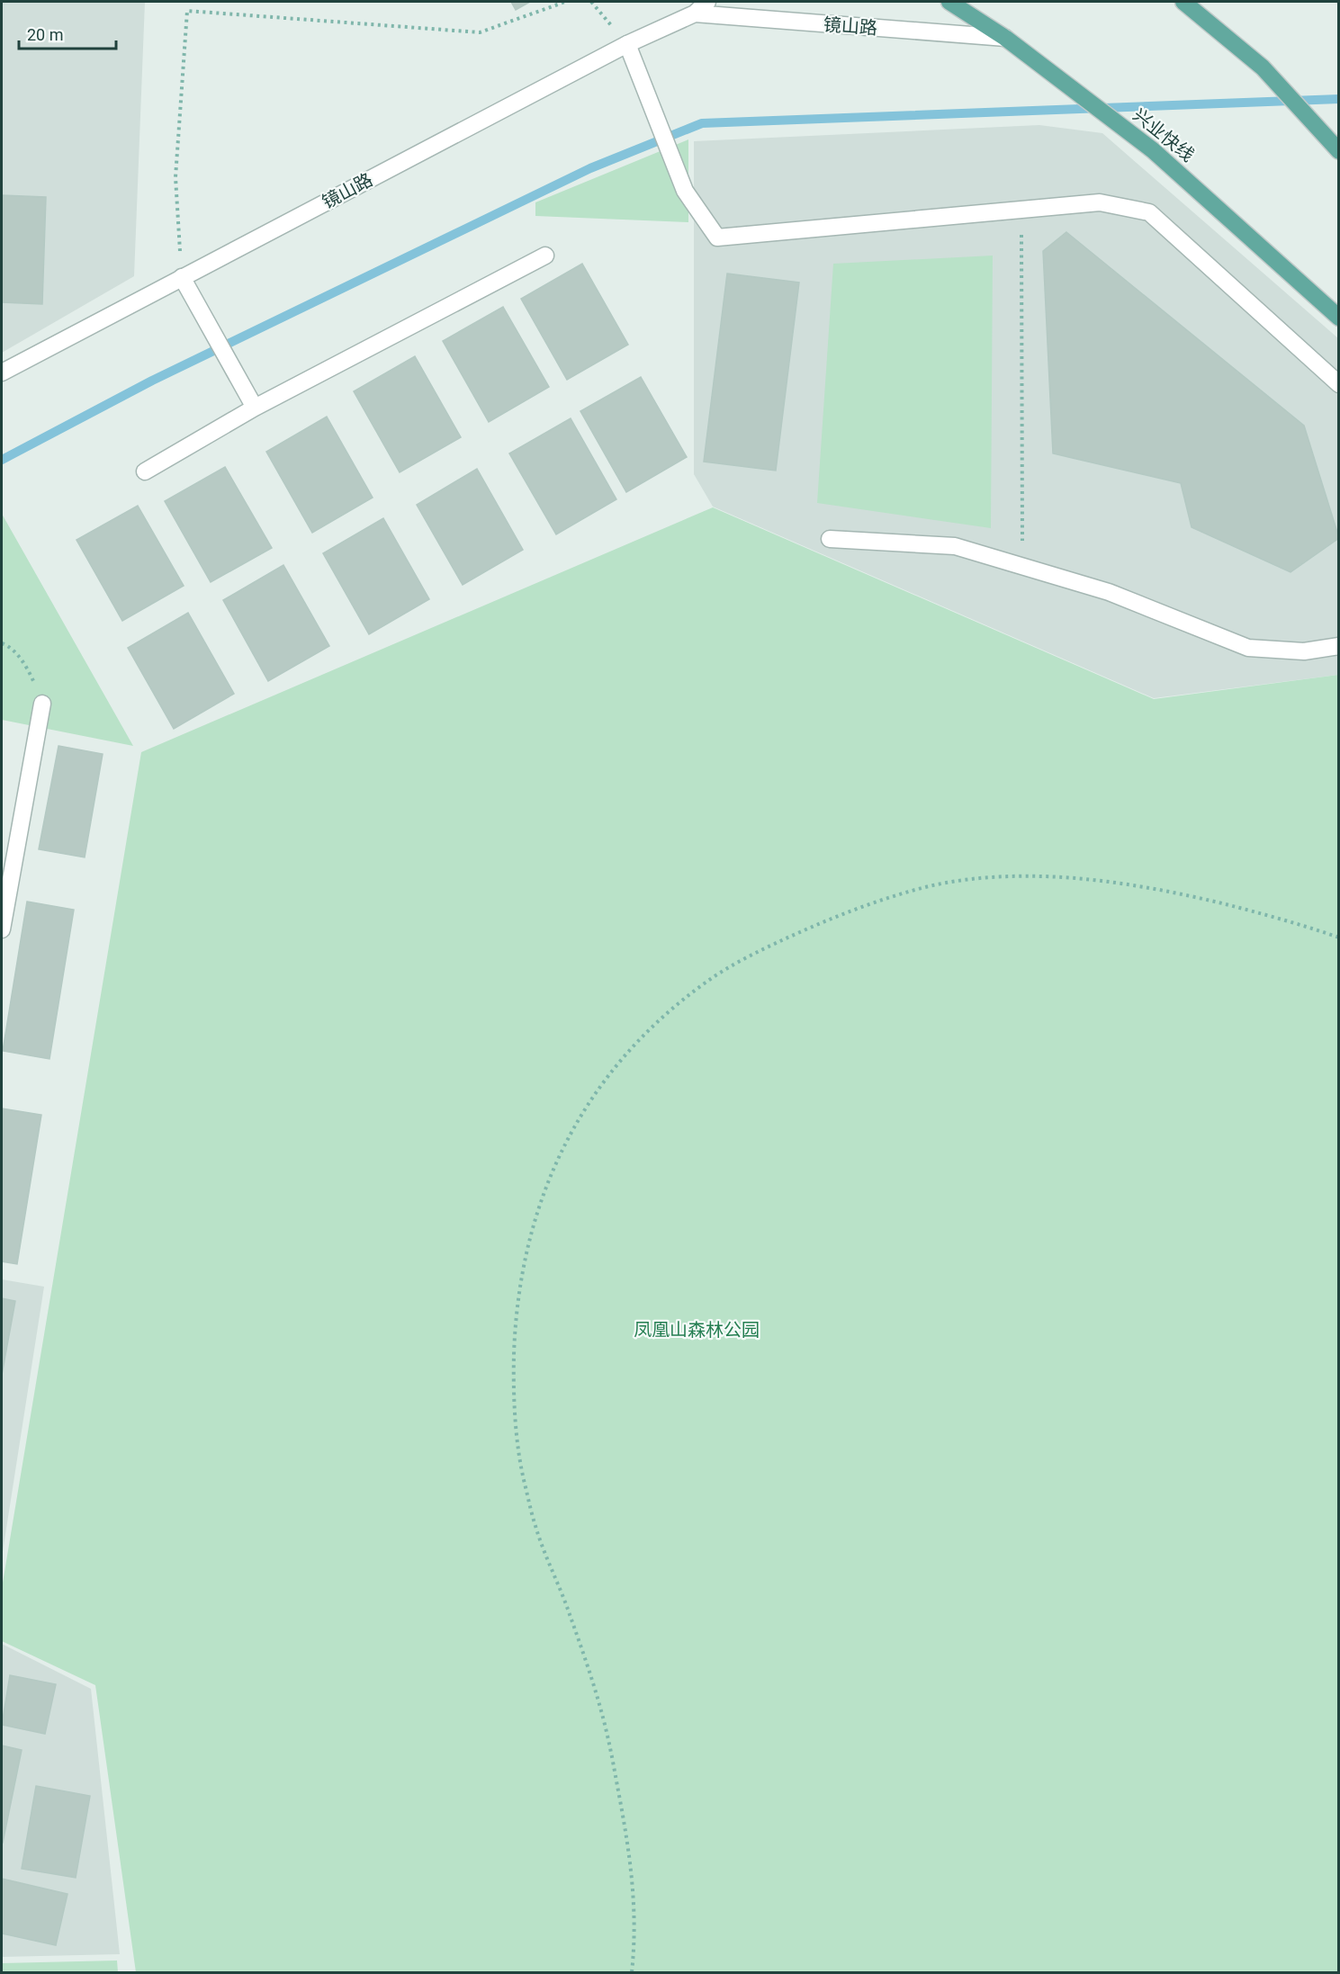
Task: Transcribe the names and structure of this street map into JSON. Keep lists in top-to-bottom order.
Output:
{
  "streets": {
    "main road": ["兴业快线"],
    "street": ["镜山路"]
  },
  "crossings": [
    ["镜山路", "兴业快线"]
  ],
  "parks": ["凤凰山森林公园"],
  "scale_bar": "20 m"
}
